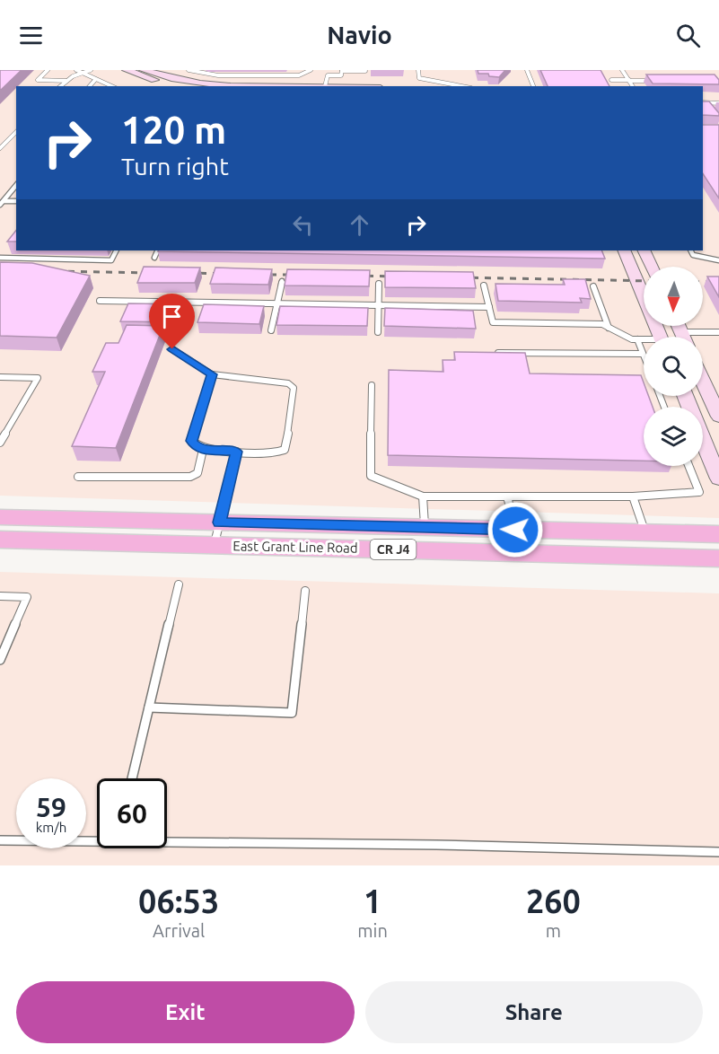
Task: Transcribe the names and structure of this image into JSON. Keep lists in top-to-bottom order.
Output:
{
  "streets": {
    "main road": ["East Grant Line Road", "CR J4"]
  },
  "north": "bottom",
  "page": {
    "header": "Navio",
    "turn": ["120 m", "Turn right"],
    "speed": "59 km/h",
    "limit": "60",
    "eta": [
      "06:53",
      "Arrival",
      "1",
      "min",
      "260",
      "m"
    ],
    "buttons": ["Exit", "Share"]
  }
}
